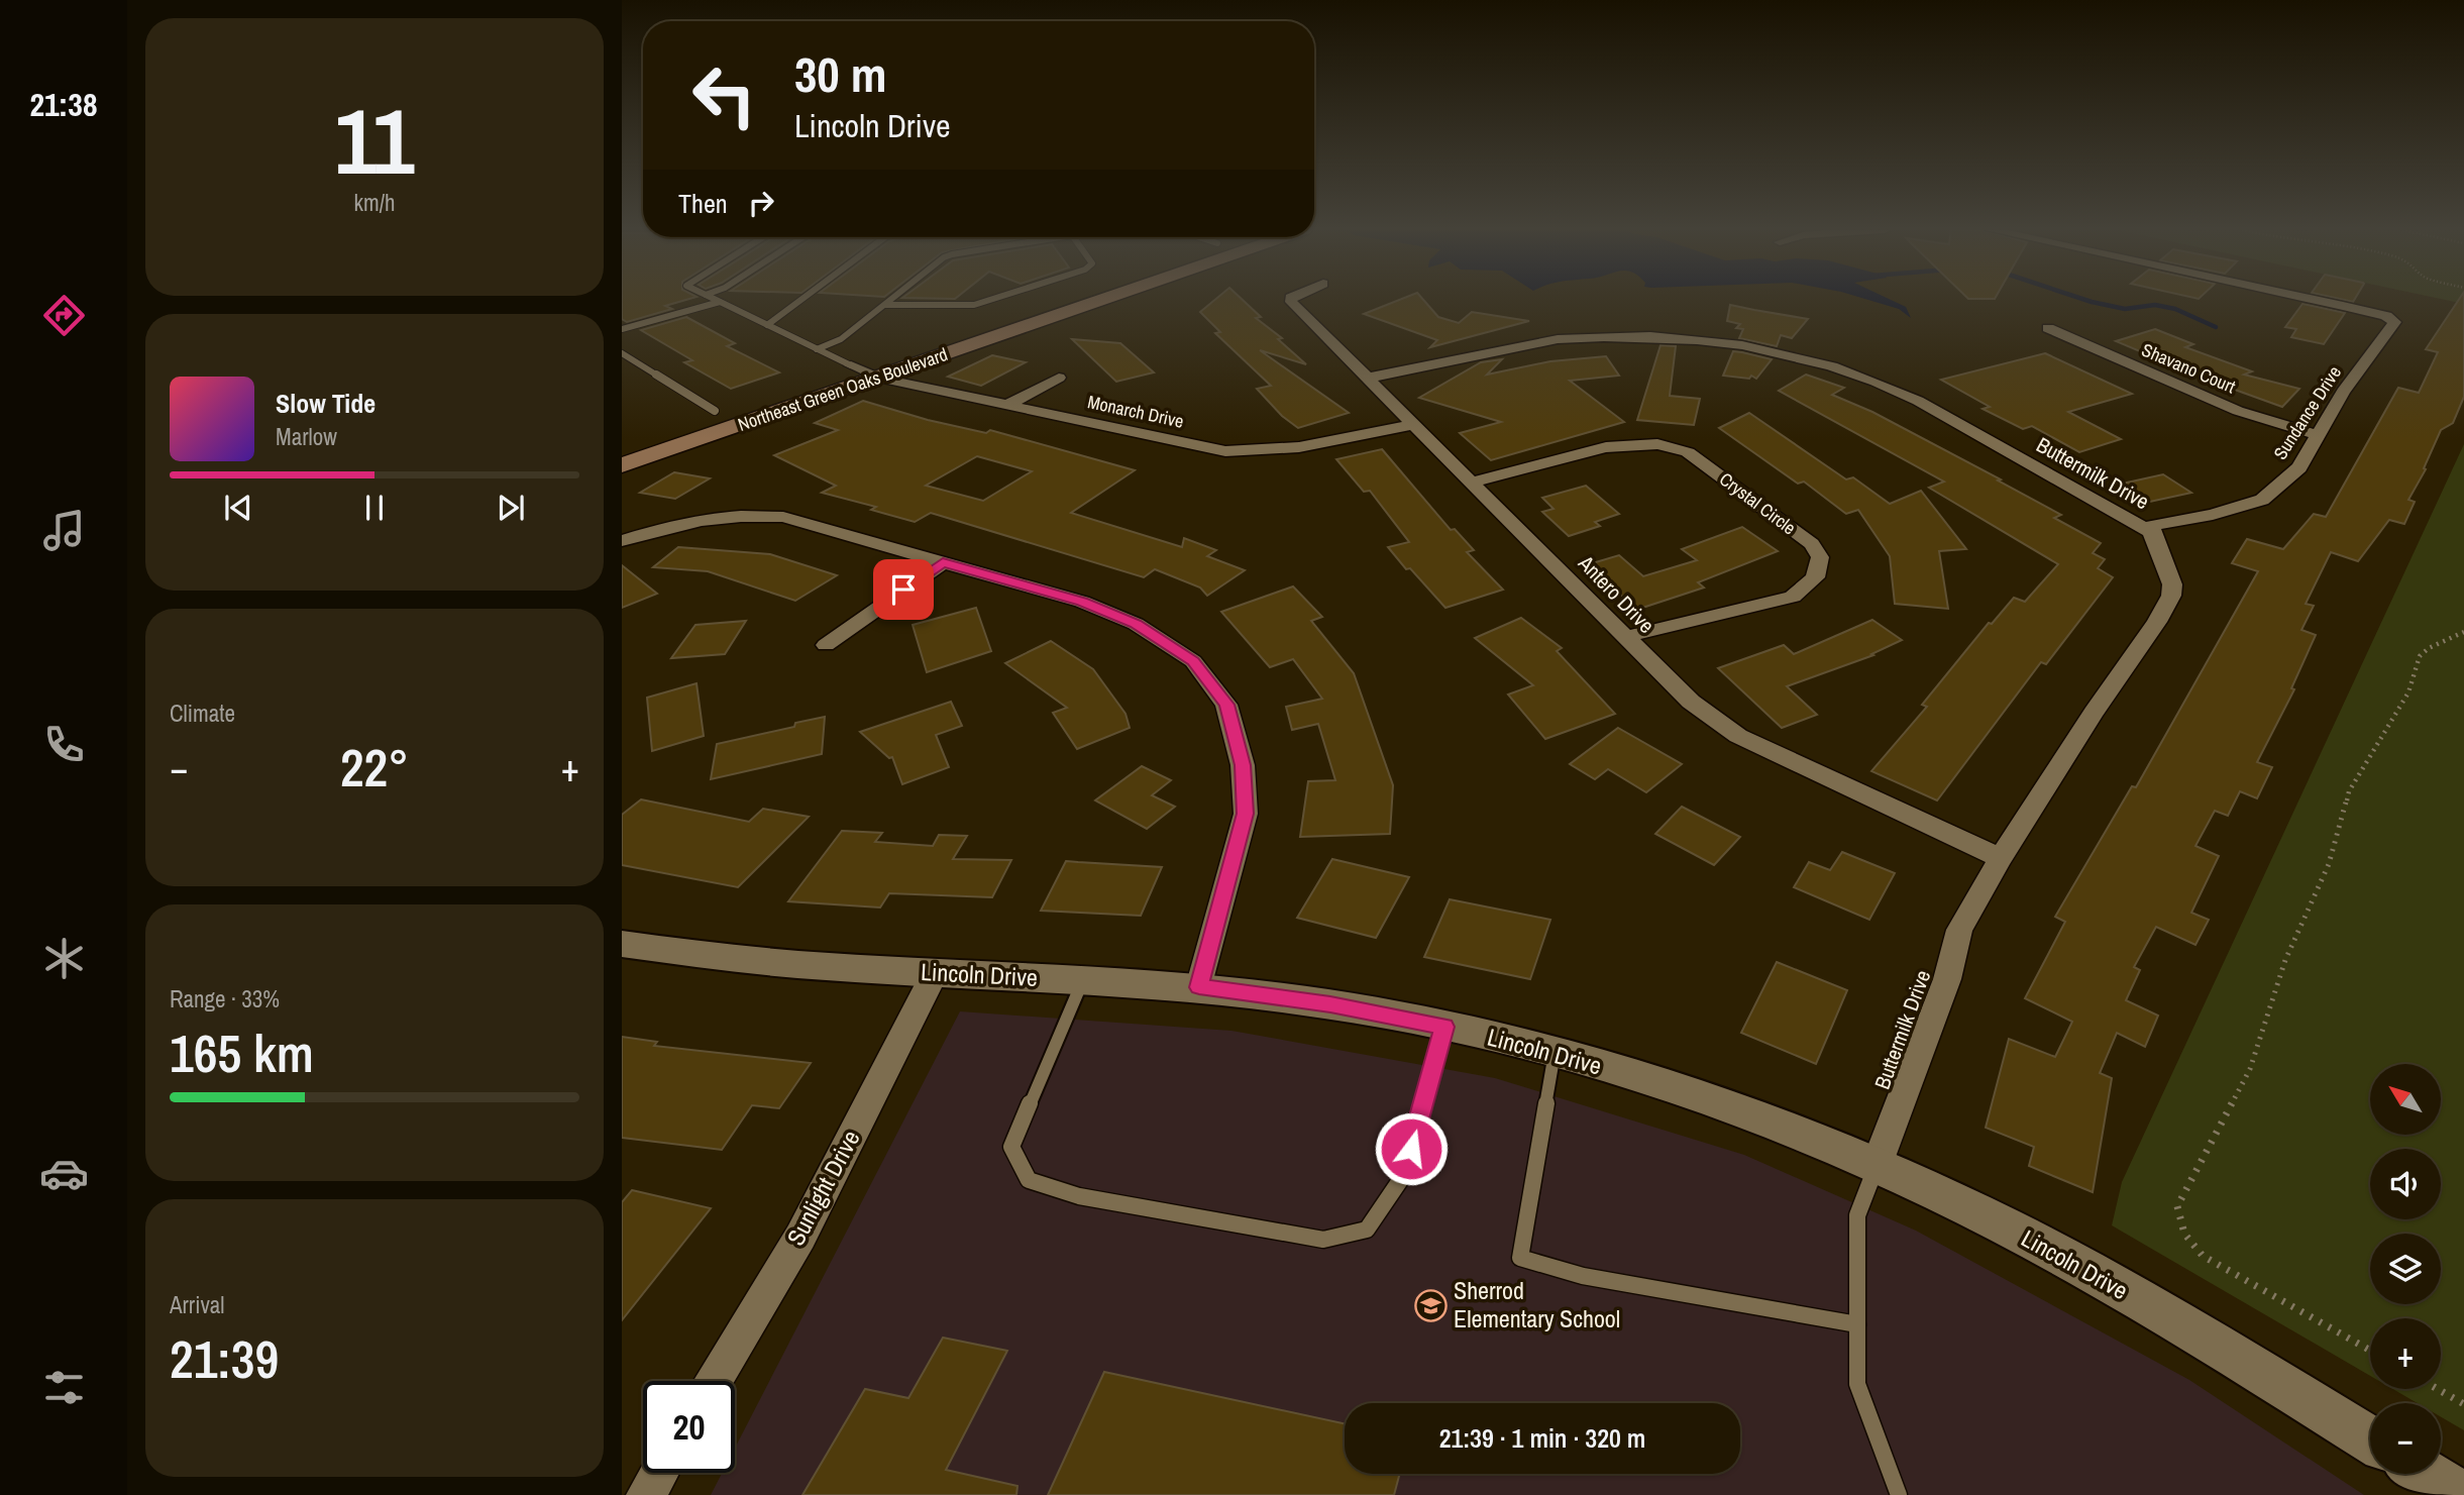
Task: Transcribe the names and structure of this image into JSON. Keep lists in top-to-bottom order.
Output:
{
  "streets": {
    "main road": ["Northeast Green Oaks Boulevard"],
    "street": [
      "Shavano Court",
      "Monarch Drive",
      "Sundance Drive",
      "Buttermilk Drive",
      "Crystal Circle",
      "Antero Drive",
      "Lincoln Drive",
      "Sunlight Drive"
    ]
  },
  "crossings": [
    ["Shavano Court", "Sundance Drive"],
    ["Northeast Green Oaks Boulevard", "Monarch Drive"],
    ["Monarch Drive", "Antero Drive"],
    ["Sundance Drive", "Buttermilk Drive"],
    ["Buttermilk Drive", "Antero Drive"],
    ["Buttermilk Drive", "Lincoln Drive"],
    ["Crystal Circle", "Antero Drive"],
    ["Lincoln Drive", "Sunlight Drive"]
  ],
  "places": {
    "school or university": ["Sherrod Elementary School"]
  },
  "north": "top left",
  "page": {
    "tabs": "21:38",
    "tile": [
      ["11", "km/h"],
      "Climate",
      ["Range · 33%", "165 km"],
      ["Arrival", "21:39"]
    ],
    "turn": ["30 m", "Lincoln Drive"],
    "then": "Then",
    "song": ["Slow Tide", "Marlow"],
    "heat": ["−", "22°", "+"],
    "map_buttons": ["+", "−"],
    "limit": "20",
    "trip": "21:39 · 1 min · 320 m"
  }
}
